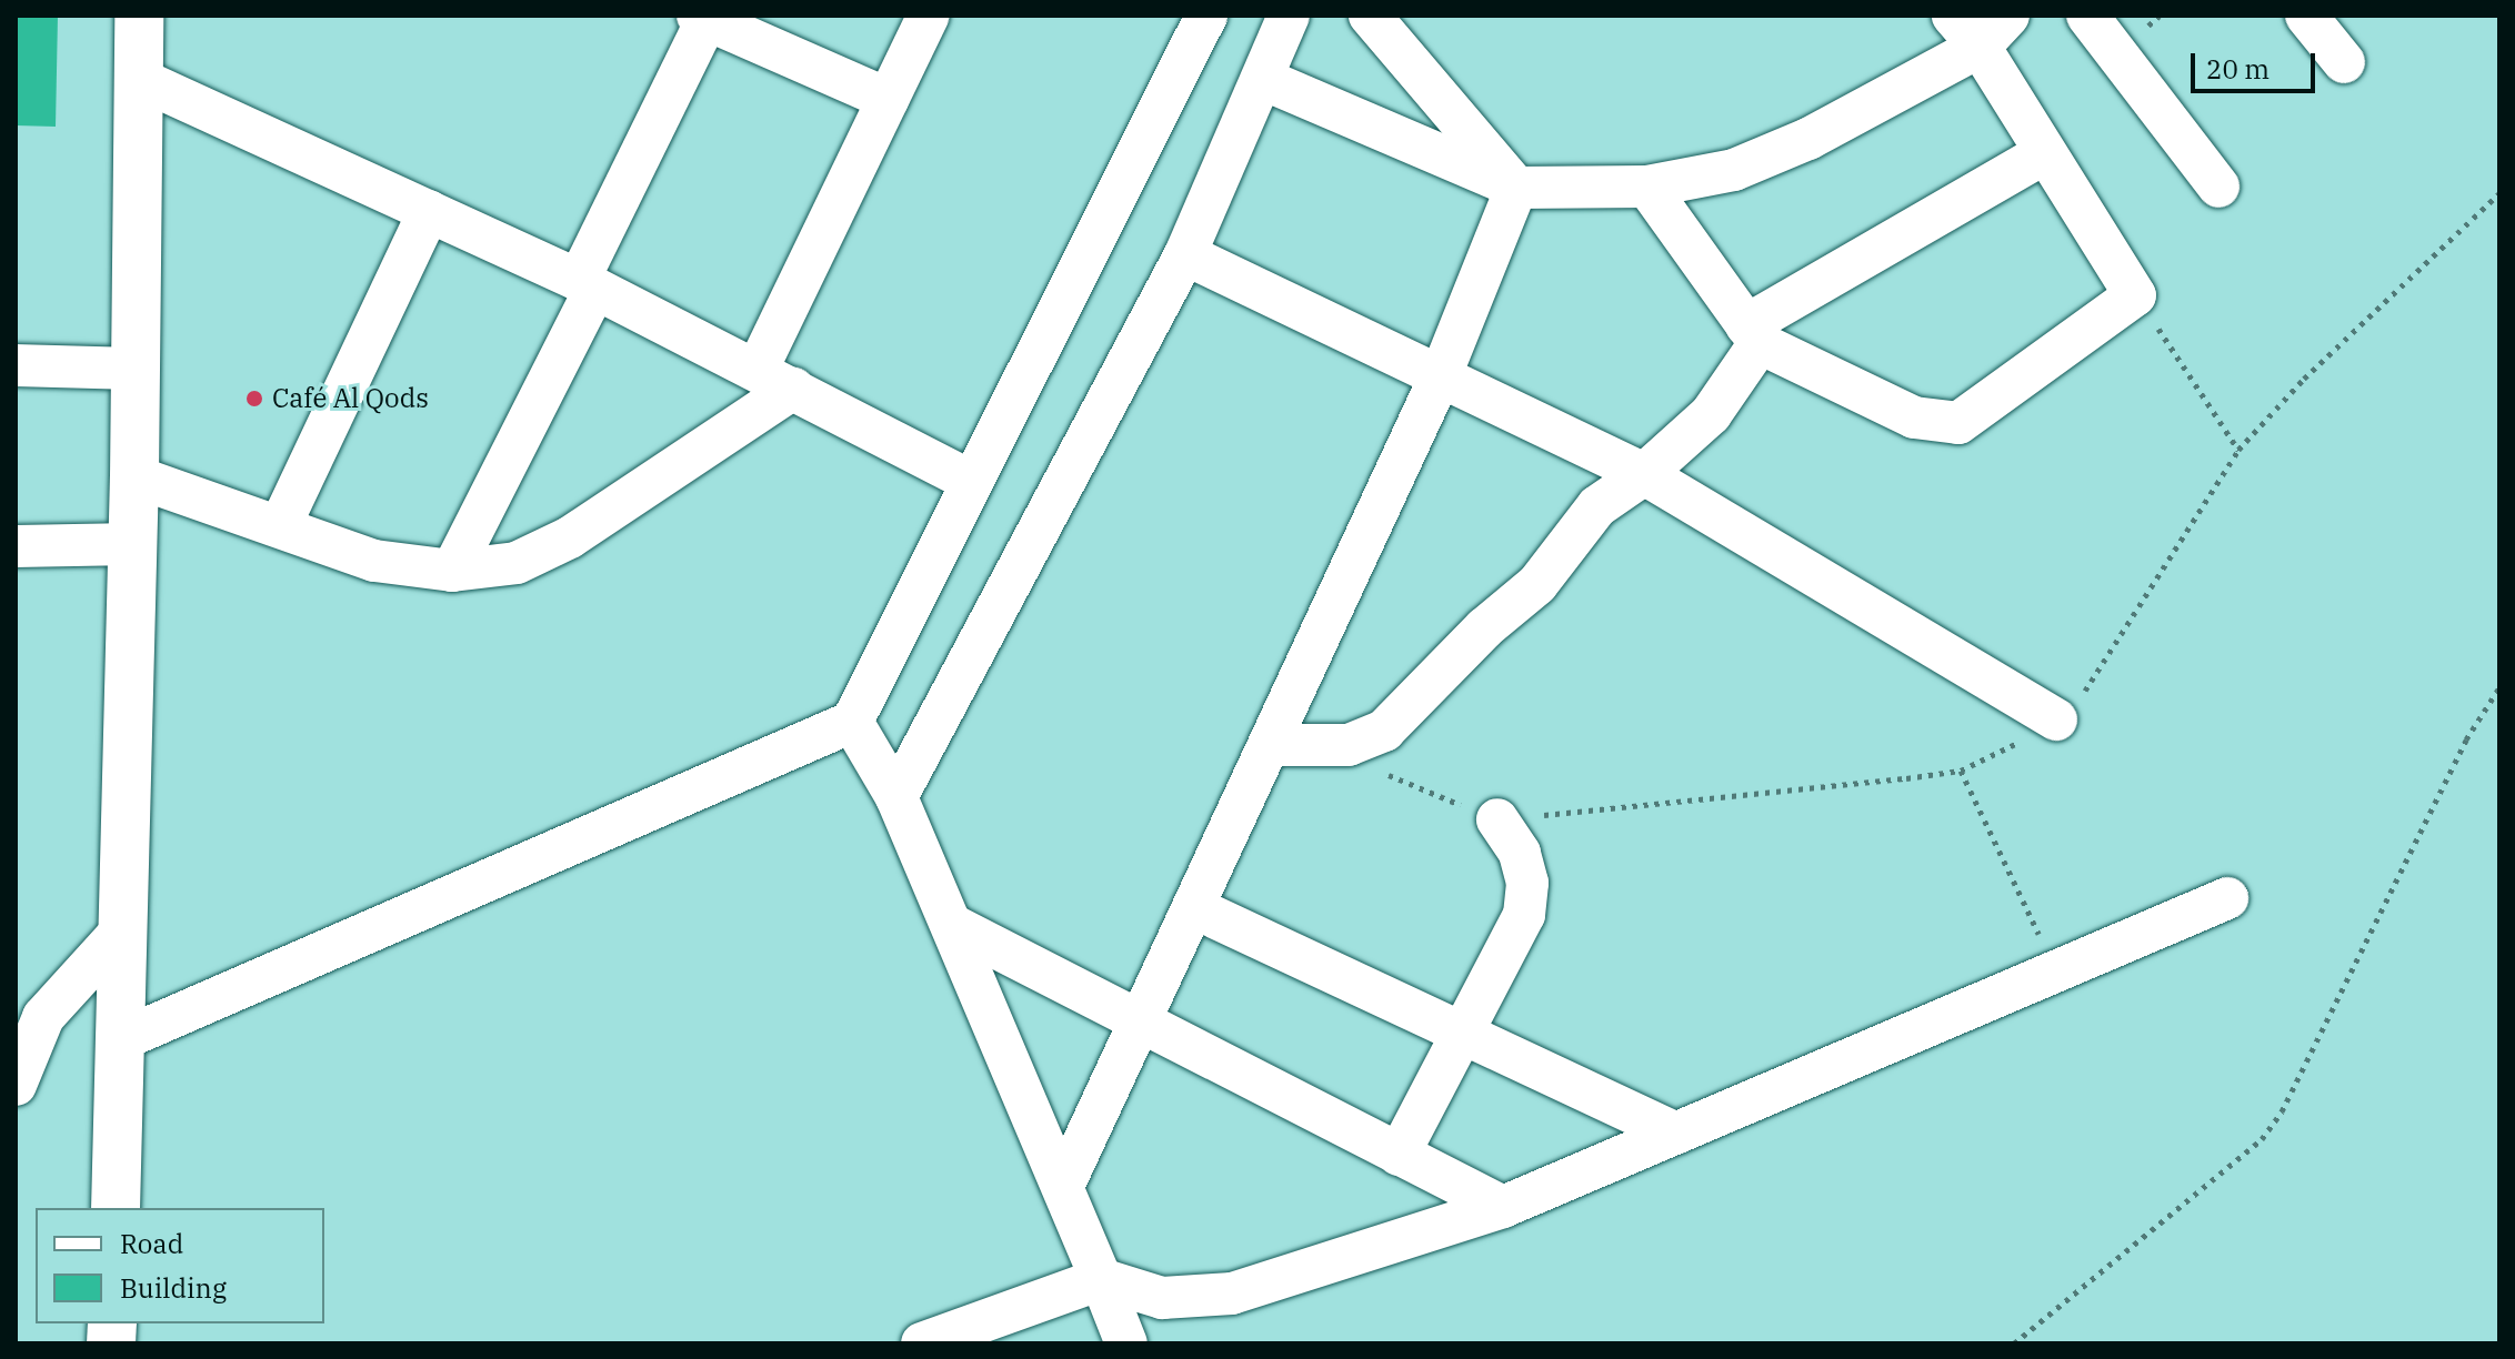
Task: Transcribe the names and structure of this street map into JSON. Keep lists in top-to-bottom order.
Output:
{
  "places": ["Café Al Qods"],
  "legend": ["Road", "Building"],
  "scale_bar": "20 m"
}
